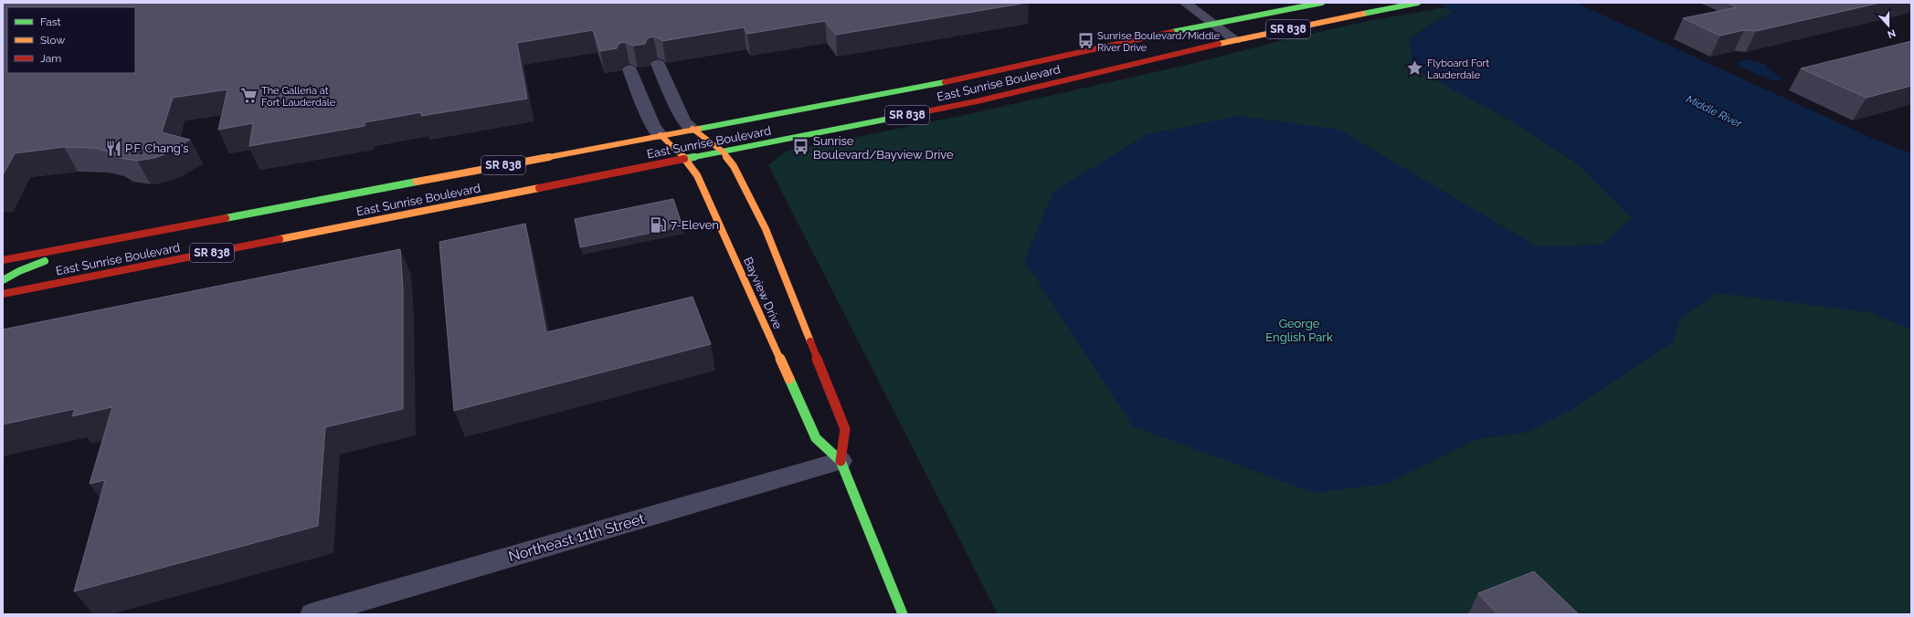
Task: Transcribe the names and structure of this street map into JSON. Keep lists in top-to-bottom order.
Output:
{
  "streets": {
    "main road": ["SR 838", "East Sunrise Boulevard", "Bayview Drive"],
    "street": ["Northeast 11th Street"]
  },
  "crossings": [
    ["East Sunrise Boulevard", "Bayview Drive"],
    ["Bayview Drive", "Northeast 11th Street"]
  ],
  "water": ["Middle River"],
  "parks": ["George English Park"],
  "places": {
    "bus stop": ["Sunrise Boulevard/Middle River Drive", "Sunrise Boulevard/Bayview Drive"],
    "place": ["Flyboard Fort Lauderdale"],
    "supermarket": ["The Galleria at Fort Lauderdale"],
    "restaurant": ["P.F. Chang's"],
    "fuel station": ["7-Eleven"]
  },
  "legend": ["Fast", "Slow", "Jam"],
  "north": "bottom"
}
